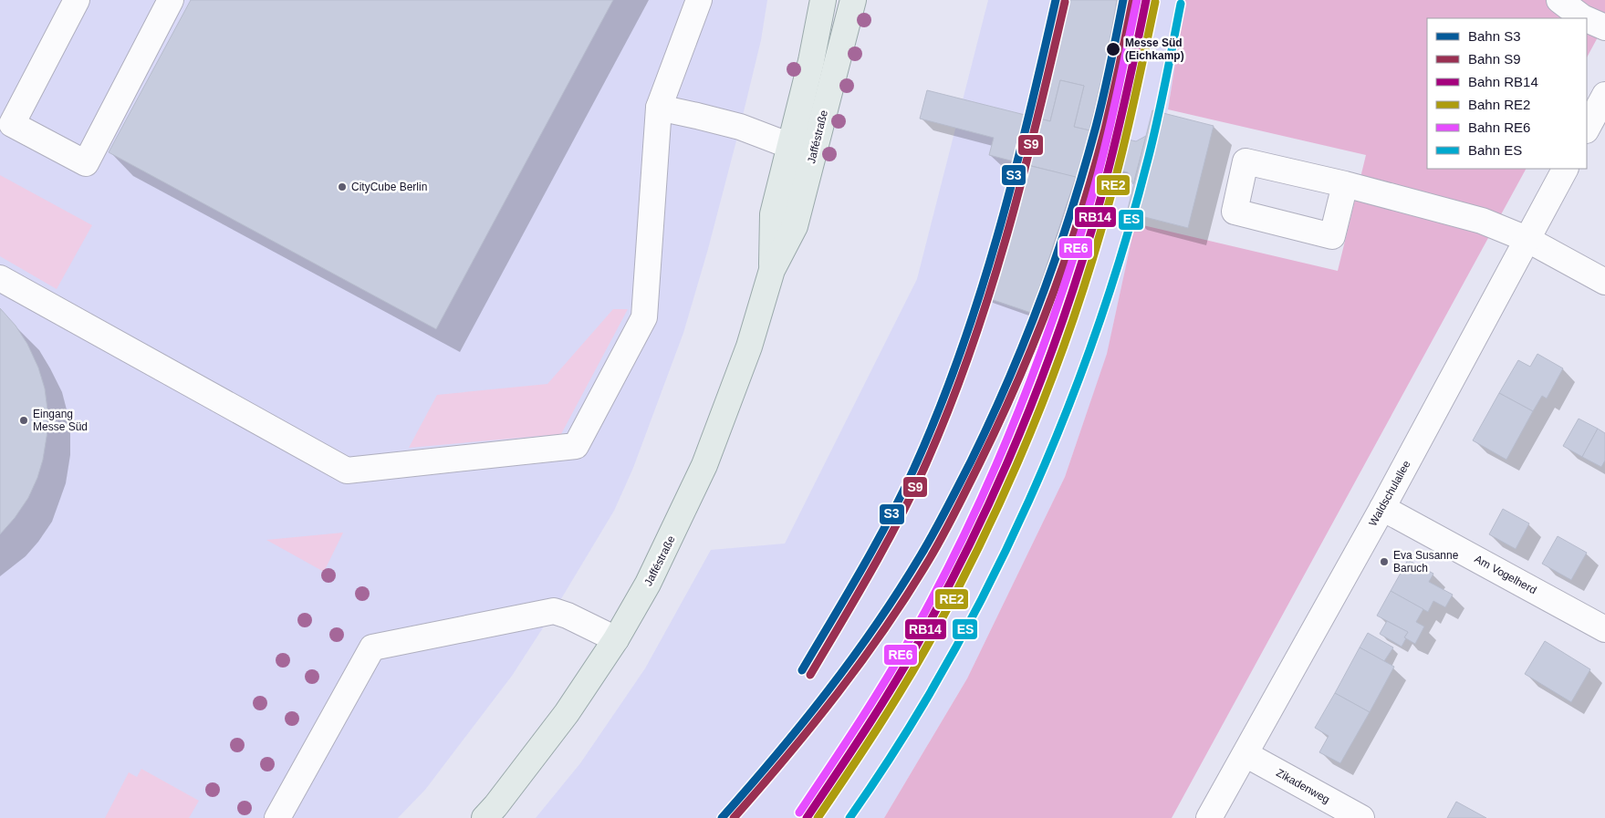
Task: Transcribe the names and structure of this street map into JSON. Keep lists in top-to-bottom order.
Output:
{
  "streets": {
    "main road": ["Jafféstraße"],
    "street": ["Waldschulallee", "Am Vogelherd", "Zikadenweg"]
  },
  "crossings": [
    ["Waldschulallee", "Am Vogelherd"],
    ["Waldschulallee", "Zikadenweg"]
  ],
  "places": [
    "Messe Süd (Eichkamp)",
    "CityCube Berlin",
    "Eingang Messe Süd",
    "Eva Susanne Baruch"
  ],
  "lines": [
    "rail line S3",
    "rail line RB14",
    "rail line RE6",
    "rail line S9",
    "rail line RE2",
    "rail line ES"
  ],
  "legend": [
    "Bahn S3",
    "Bahn S9",
    "Bahn RB14",
    "Bahn RE2",
    "Bahn RE6",
    "Bahn ES"
  ]
}
